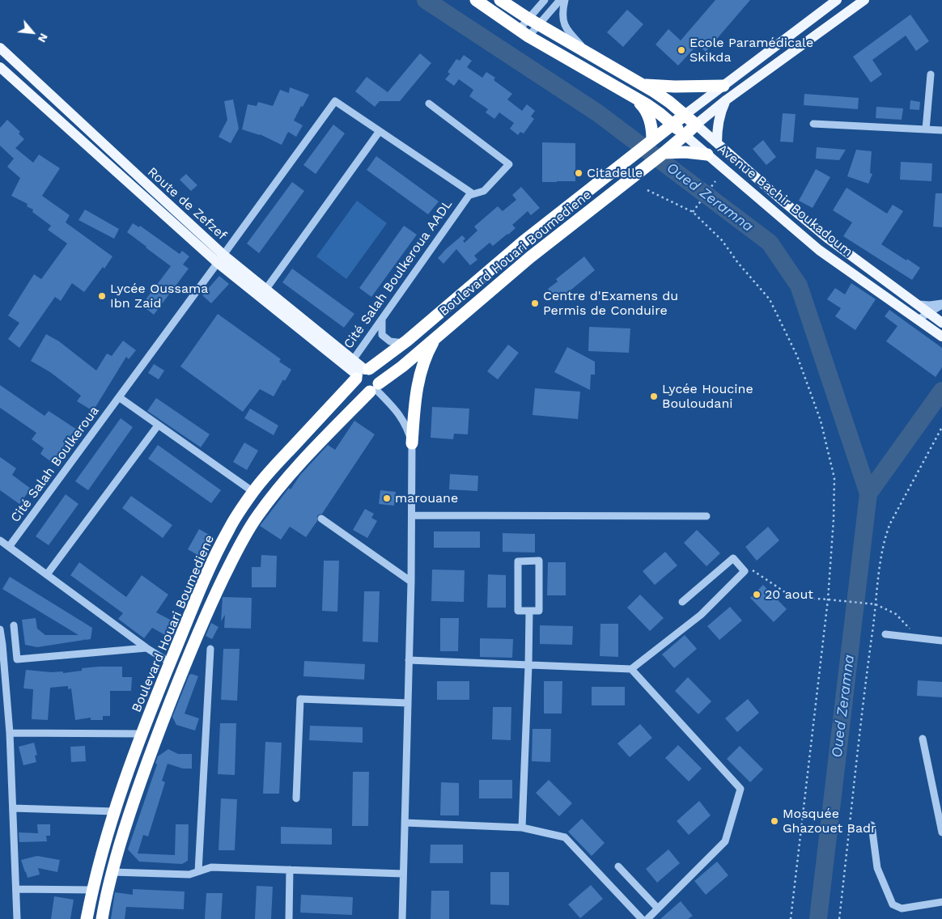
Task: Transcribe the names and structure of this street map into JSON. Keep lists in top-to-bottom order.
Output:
{
  "streets": {
    "highway": ["Avenue Bachir Boukadoum", "Boulevard Houari Boumediene"],
    "main road": ["Route de Zefzef"],
    "street": ["Cité Salah Boulkeroua AADL", "Cité Salah Boulkeroua"]
  },
  "crossings": [
    ["Avenue Bachir Boukadoum", "Boulevard Houari Boumediene"],
    ["Route de Zefzef", "Boulevard Houari Boumediene"],
    ["Route de Zefzef", "Cité Salah Boulkeroua AADL"],
    ["Route de Zefzef", "Cité Salah Boulkeroua"],
    ["Cité Salah Boulkeroua AADL", "Cité Salah Boulkeroua"]
  ],
  "water": ["Oued Zeramna"],
  "places": [
    "Ecole Paramédicale Skikda",
    "Citadelle",
    "Lycée Oussama Ibn Zaid",
    "Centre d'Examens du Permis de Conduire",
    "Lycée Houcine Bouloudani",
    "marouane",
    "20 aout",
    "Mosquée Ghazouet Badr"
  ],
  "north": "bottom right"
}
